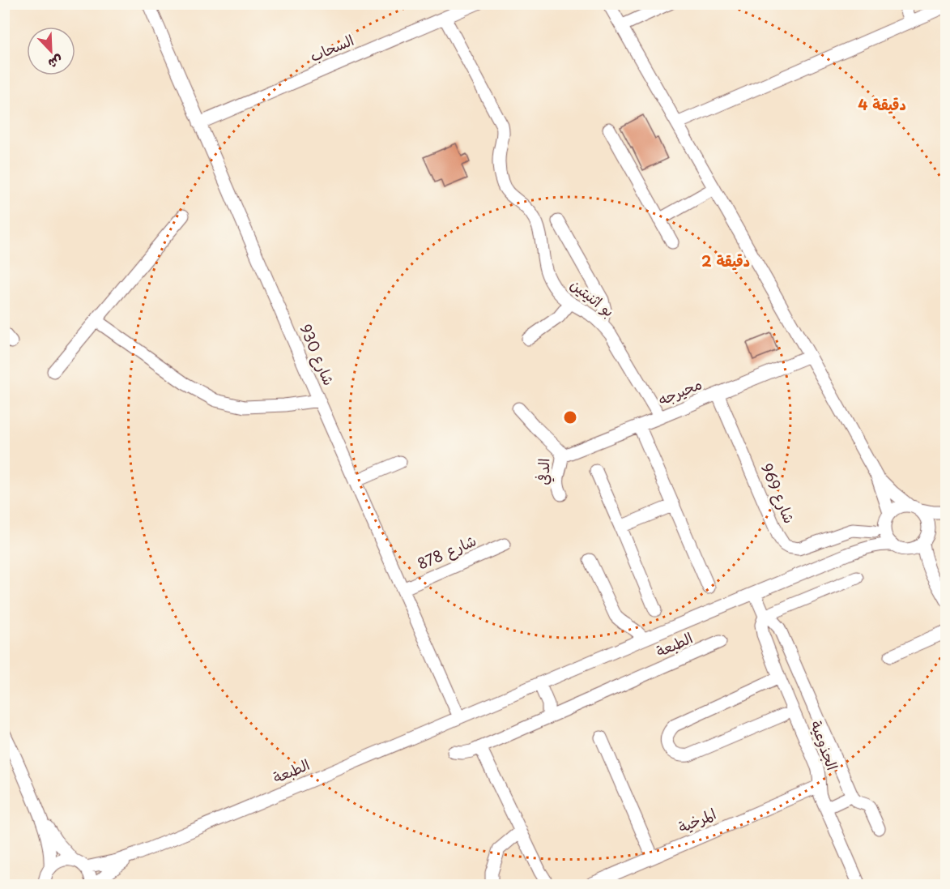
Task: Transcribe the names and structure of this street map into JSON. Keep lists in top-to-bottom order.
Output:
{
  "streets": {
    "street": [
      "السحاب",
      "بو اثنيتين",
      "شارع 930",
      "محيرجه",
      "الدفي",
      "شارع 969",
      "شارع 878",
      "الطبعة",
      "الجذوعية",
      "المرخية"
    ]
  },
  "crossings": [
    ["السحاب", "بو اثنيتين"],
    ["السحاب", "شارع 930"],
    ["بو اثنيتين", "محيرجه"],
    ["شارع 930", "شارع 878"],
    ["شارع 930", "الطبعة"],
    ["محيرجه", "الدفي"],
    ["محيرجه", "شارع 969"],
    ["الطبعة", "الجذوعية"],
    ["الجذوعية", "المرخية"]
  ],
  "north": "bottom right",
  "rings": ["4 دقيقة", "2 دقيقة"]
}
